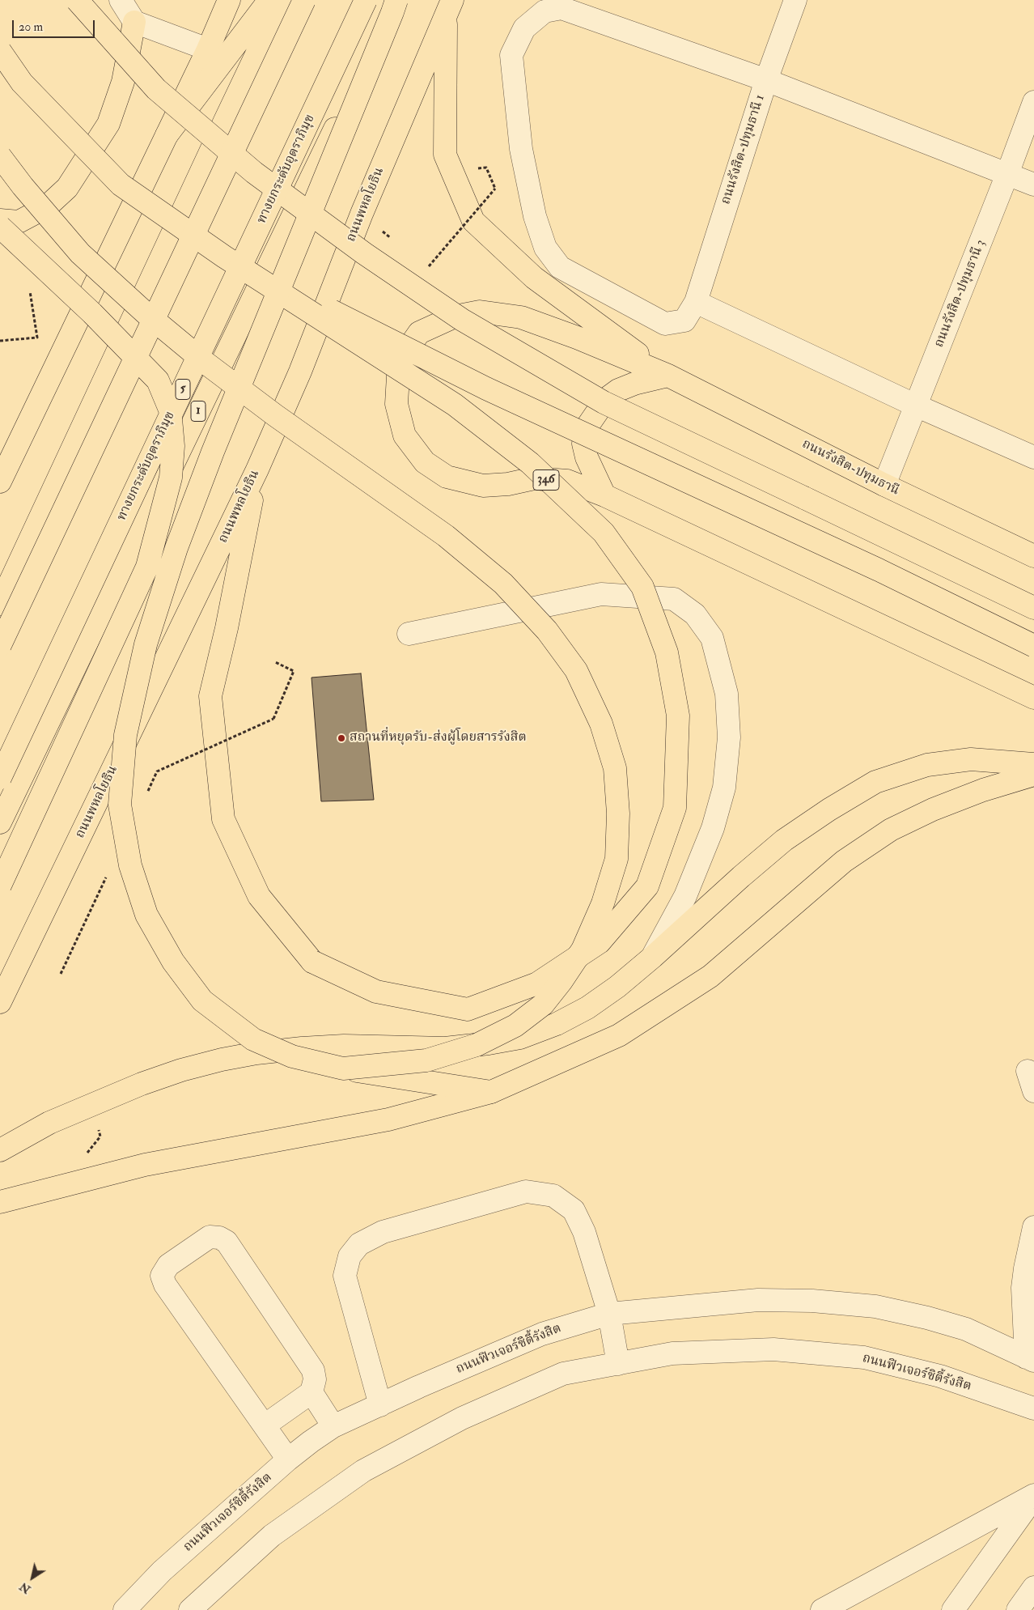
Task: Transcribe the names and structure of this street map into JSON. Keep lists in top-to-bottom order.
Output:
{
  "streets": {
    "main road": [
      "ทางยกระดับอุตราภิมุข",
      "ถนนพหลโยธิน",
      "5",
      "1",
      "ถนนรังสิต-ปทุมธานี",
      "346"
    ],
    "street": ["ถนนรังสิต-ปทุมธานี 1", "ถนนรังสิต-ปทุมธานี 3", "ถนนฟิวเจอร์ซิตี้รังสิต"]
  },
  "crossings": [
    ["ถนนรังสิต-ปทุมธานี 3", "ถนนรังสิต-ปทุมธานี"],
    ["ถนนรังสิต-ปทุมธานี", "346"]
  ],
  "places": ["สถานที่หยุดรับ-ส่งผู้โดยสารรังสิต"],
  "scale_bar": "20 m",
  "north": "bottom left"
}
